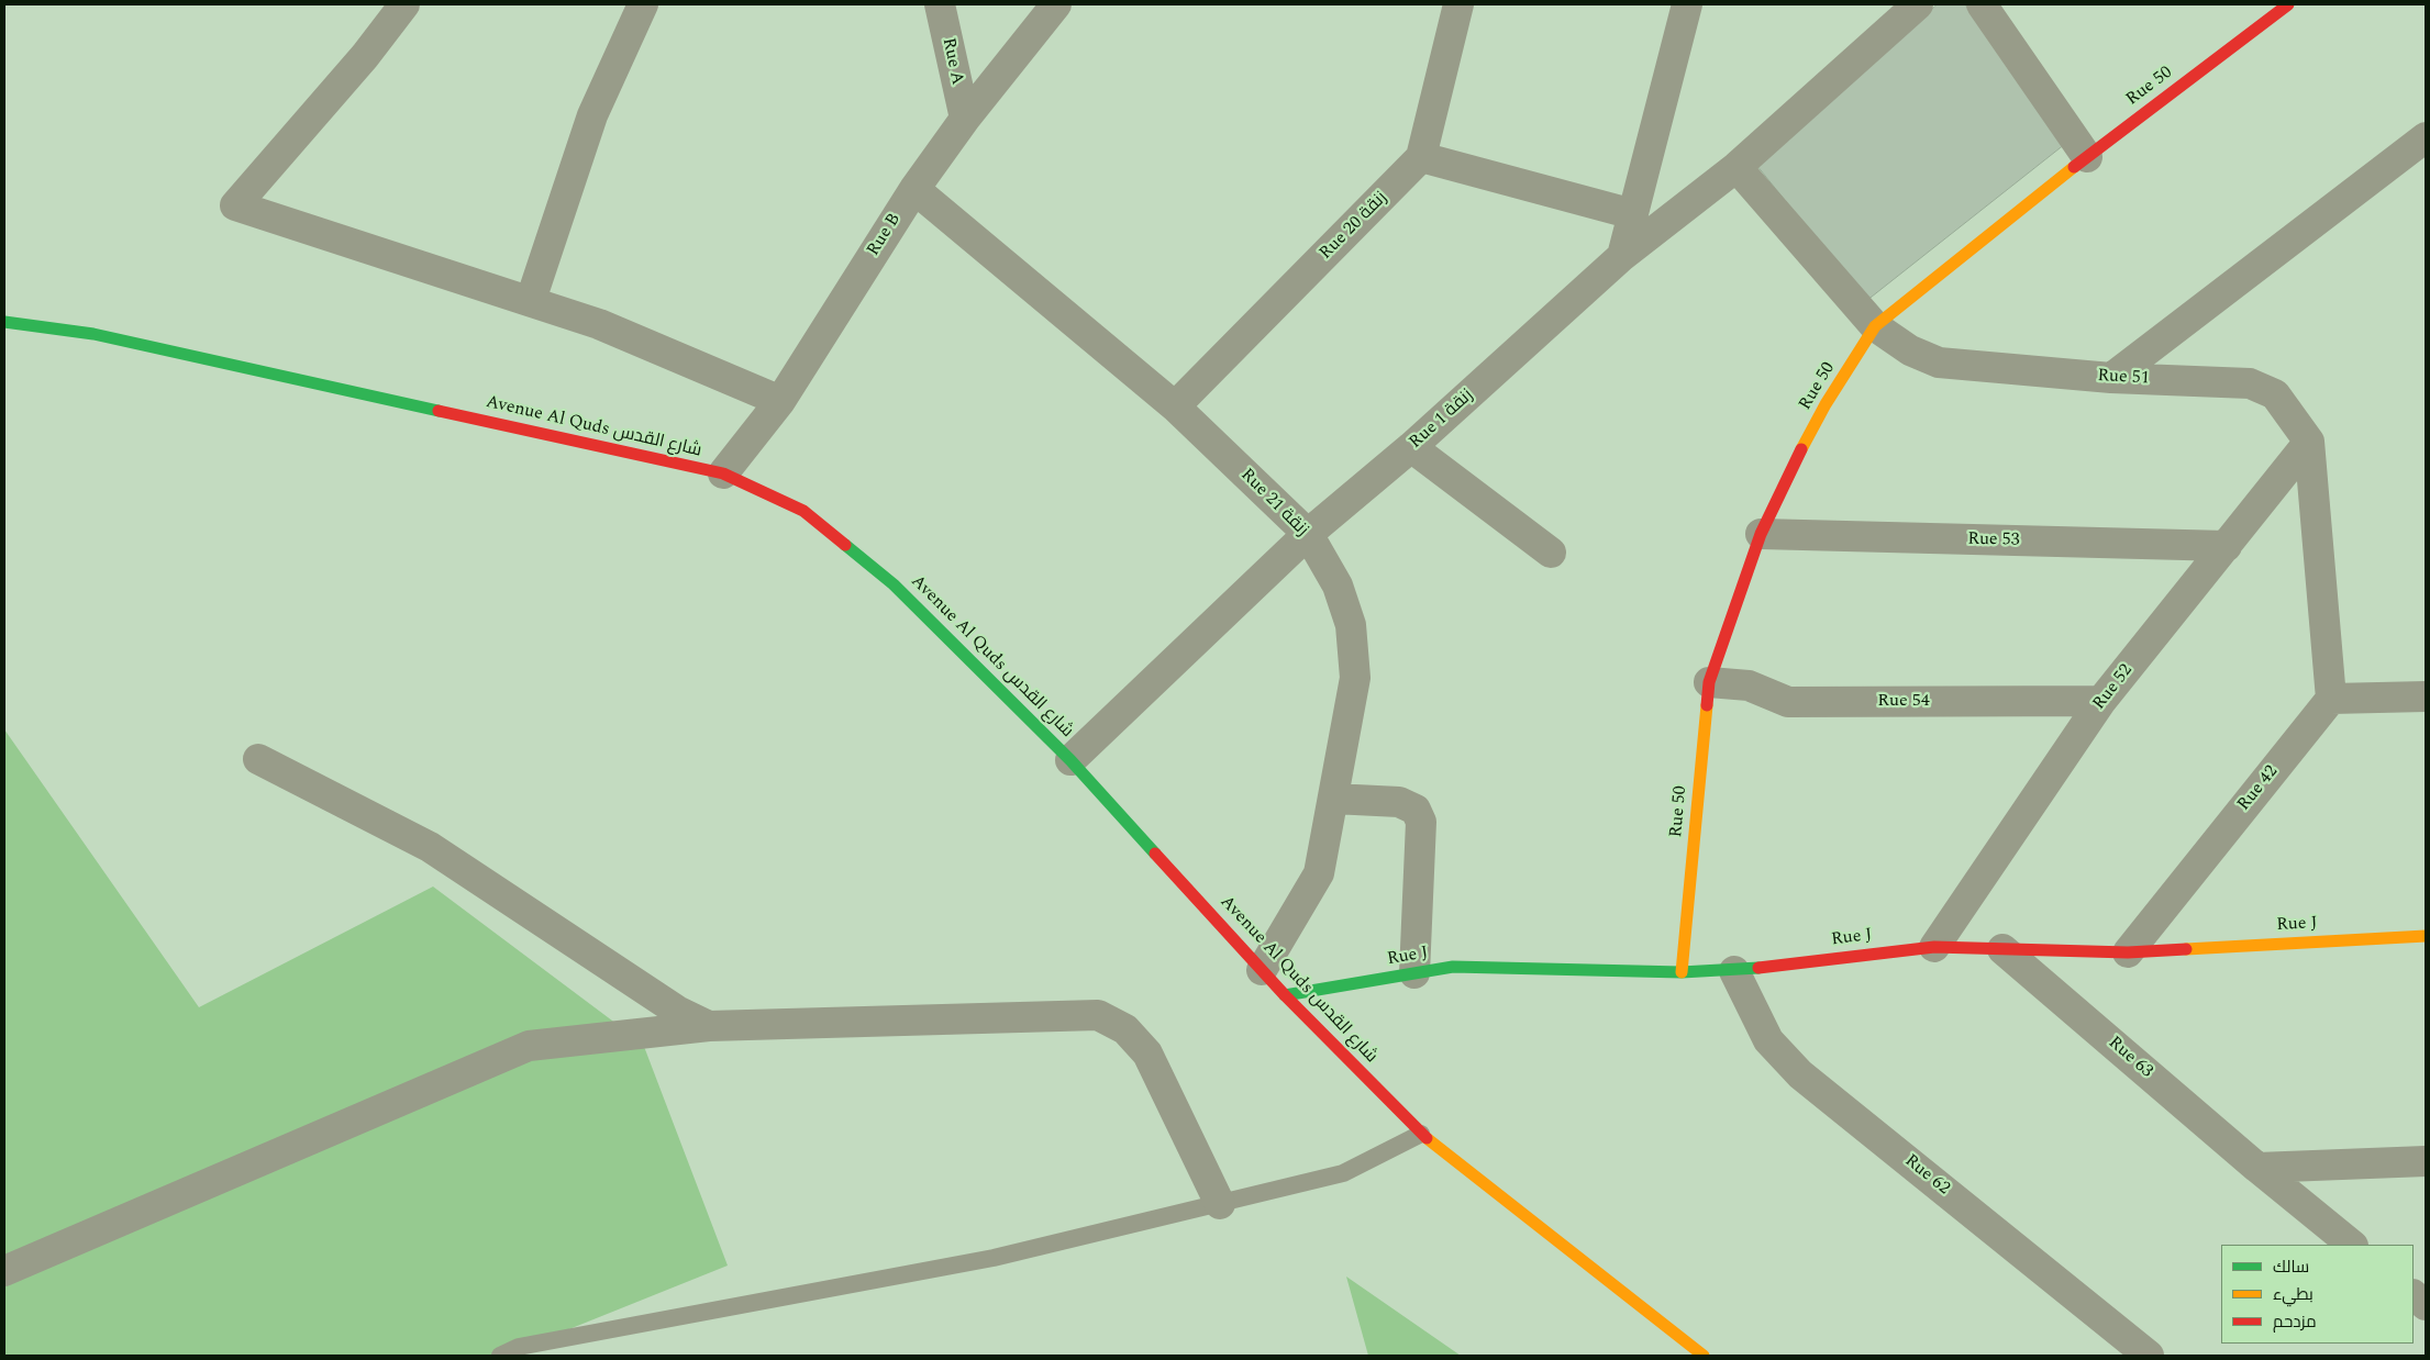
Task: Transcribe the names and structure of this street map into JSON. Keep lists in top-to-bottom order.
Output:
{
  "streets": {
    "street": [
      "Rue A",
      "Rue 50",
      "Rue 20 زنقة",
      "Rue B",
      "Rue 51",
      "Rue 1 زنقة",
      "Avenue Al Quds شارع القدس",
      "Rue 21 زنقة",
      "Rue 53",
      "Rue 52",
      "Rue 54",
      "Rue 42",
      "Rue J",
      "Rue 63",
      "Rue 62"
    ]
  },
  "crossings": [
    ["Rue A", "Rue B"],
    ["Rue 50", "Rue 51"],
    ["Rue 50", "Rue 53"],
    ["Rue 50", "Rue 54"],
    ["Rue 50", "Rue J"],
    ["Rue 20 زنقة", "Rue 21 زنقة"],
    ["Rue B", "Avenue Al Quds شارع القدس"],
    ["Rue B", "Rue 21 زنقة"],
    ["Rue 51", "Rue 1 زنقة"],
    ["Rue 51", "Rue 52"],
    ["Rue 1 زنقة", "Avenue Al Quds شارع القدس"],
    ["Rue 1 زنقة", "Rue 21 زنقة"],
    ["Avenue Al Quds شارع القدس", "Rue 21 زنقة"],
    ["Avenue Al Quds شارع القدس", "Rue J"],
    ["Rue 53", "Rue 52"],
    ["Rue 52", "Rue 54"],
    ["Rue 52", "Rue J"],
    ["Rue 42", "Rue J"],
    ["Rue J", "Rue 63"],
    ["Rue J", "Rue 62"]
  ],
  "legend": ["سالك", "بطيء", "مزدحم"]
}
